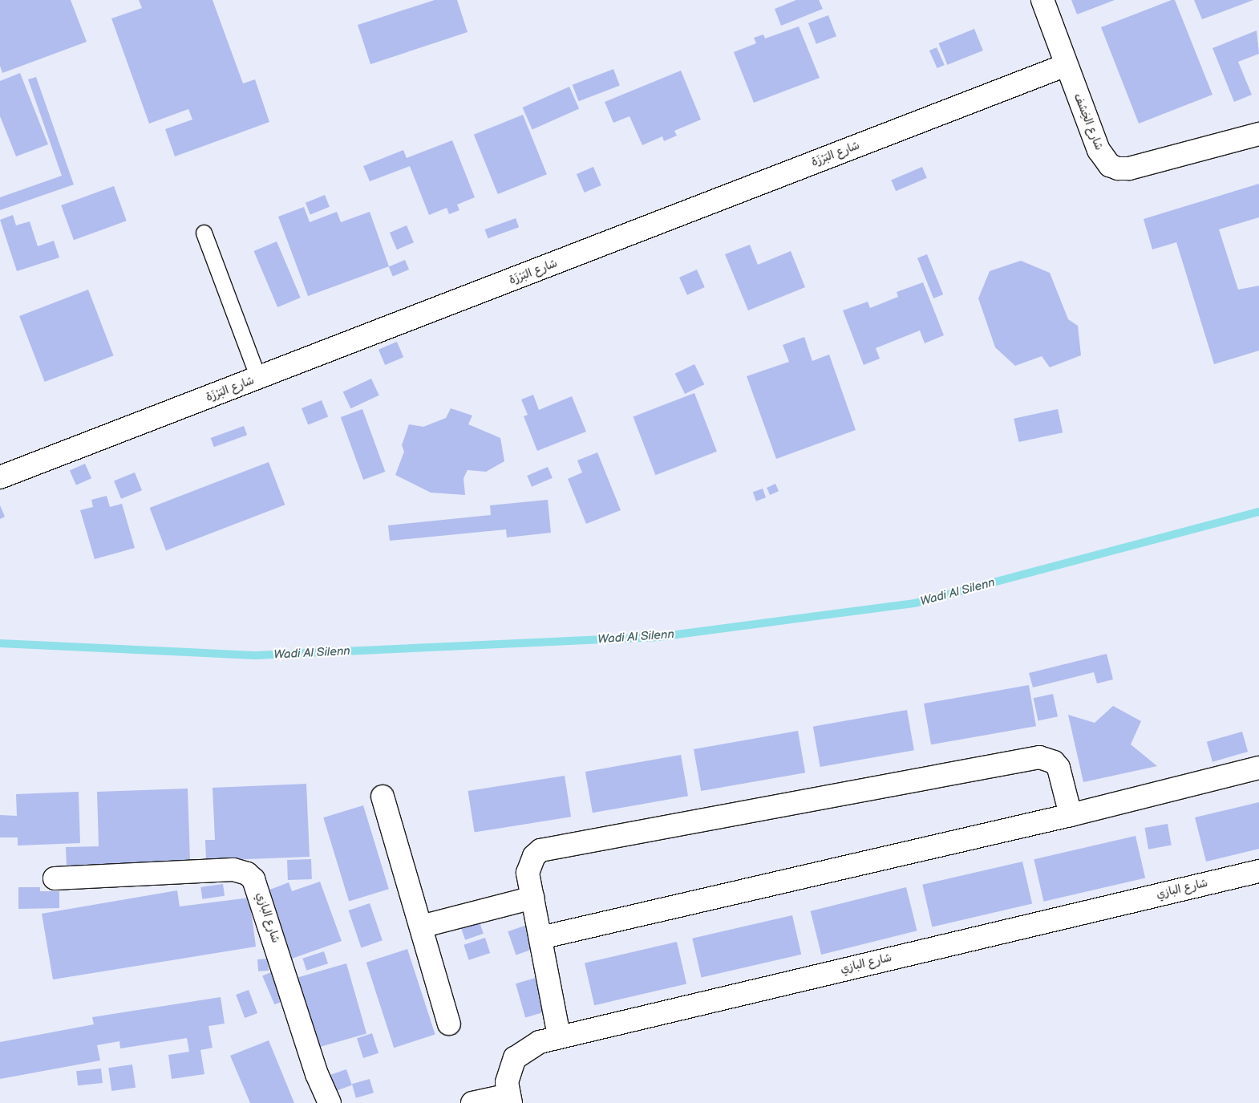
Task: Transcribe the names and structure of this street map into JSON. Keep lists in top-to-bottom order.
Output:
{
  "streets": {
    "street": ["شارع الخِشف", "شارع البَرْزَة", "شارع البازي"]
  },
  "crossings": [
    ["شارع الخِشف", "شارع البَرْزَة"]
  ],
  "water": ["Wadi Al Silenn"]
}
